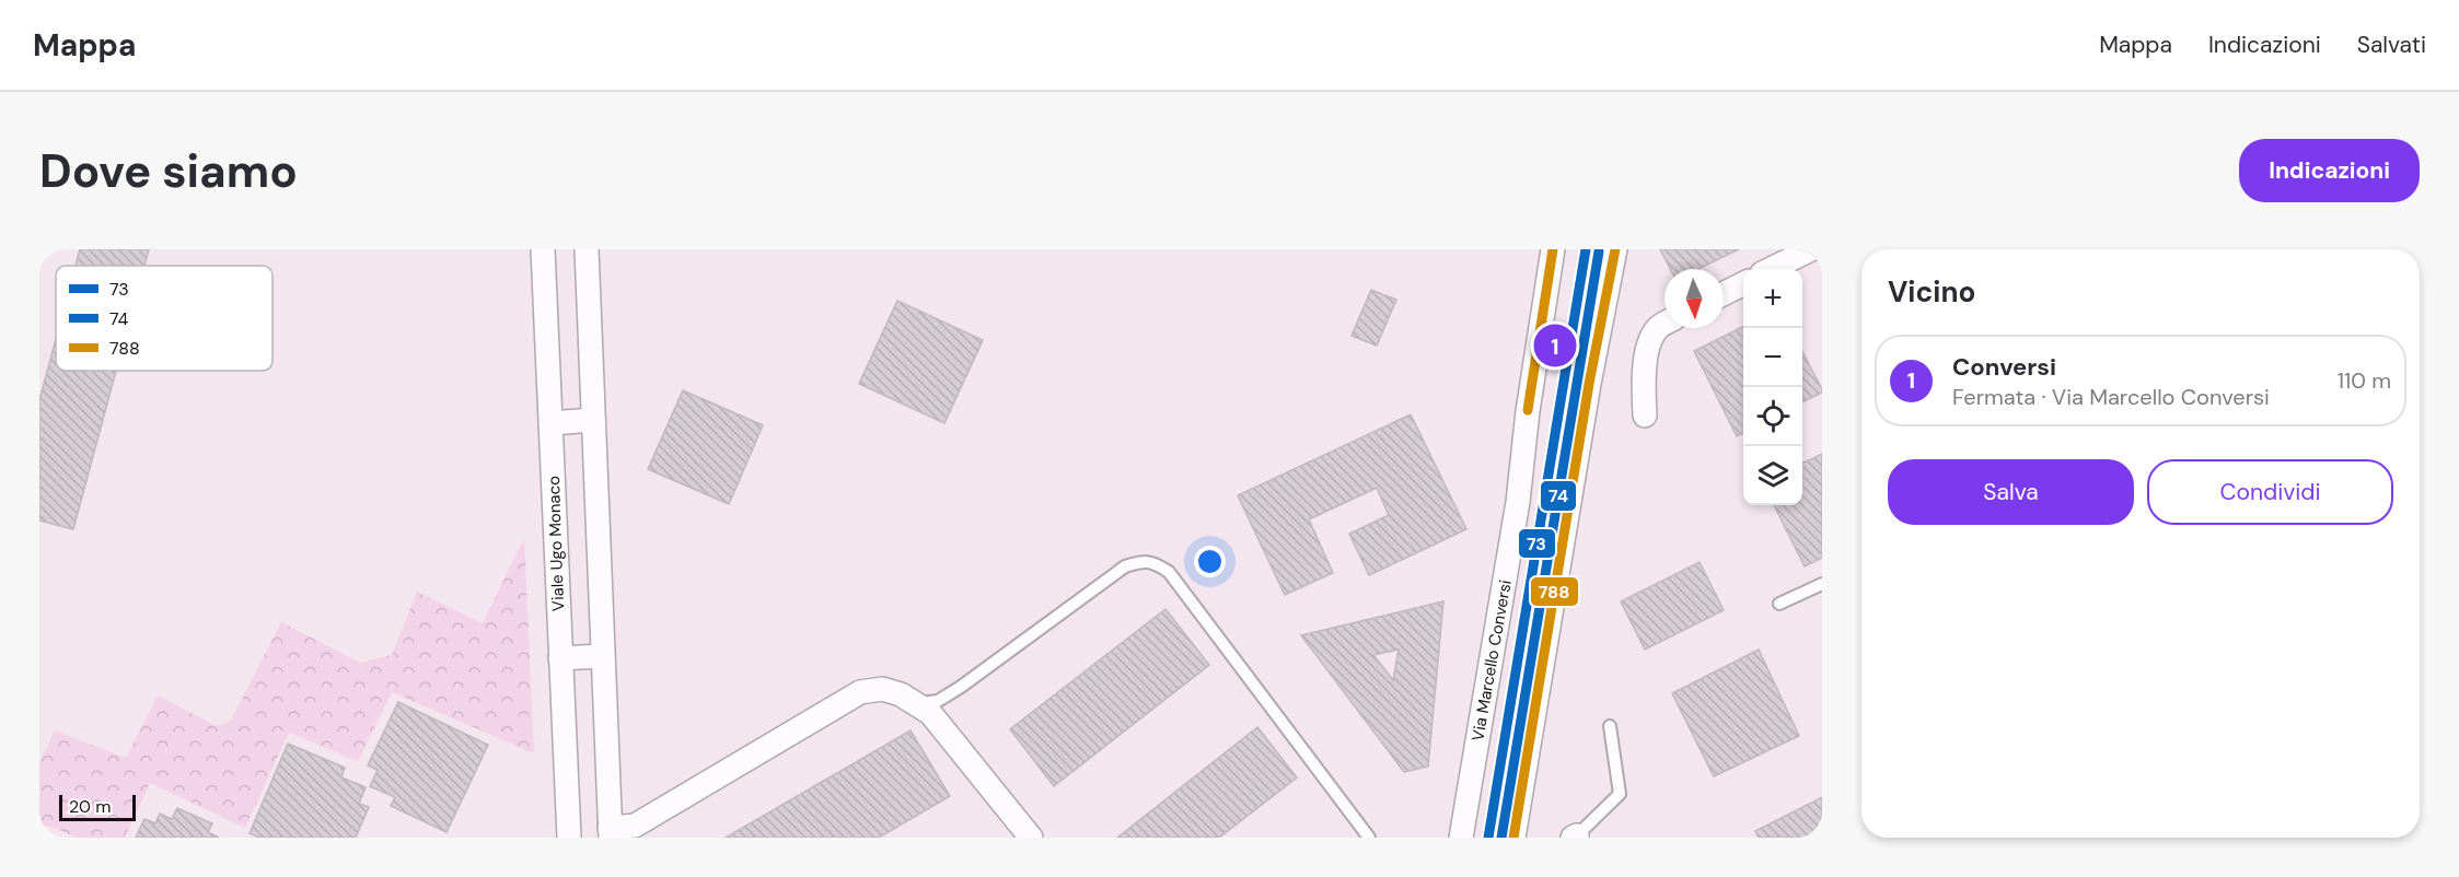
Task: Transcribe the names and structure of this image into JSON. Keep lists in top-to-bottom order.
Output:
{
  "streets": {
    "street": ["Viale Ugo Monaco", "Via Marcello Conversi"]
  },
  "lines": ["transit line 73", "transit line 788", "transit line 74"],
  "legend": ["73", "74", "788"],
  "scale_bar": "20 m",
  "north": "bottom",
  "page": {
    "header": "Mappa",
    "nav": ["Mappa", "Indicazioni", "Salvati"],
    "buttons": [
      "Indicazioni",
      ["Salva", "Condividi"]
    ],
    "title": "Dove siamo",
    "heading": "Vicino",
    "map_buttons": ["+", "−"],
    "pins": "1",
    "list": [
      {
        "mark": "1",
        "name": "Conversi",
        "note": "Fermata · Via Marcello Conversi",
        "value": "110 m"
      }
    ],
    "scale": "20 m"
  }
}
